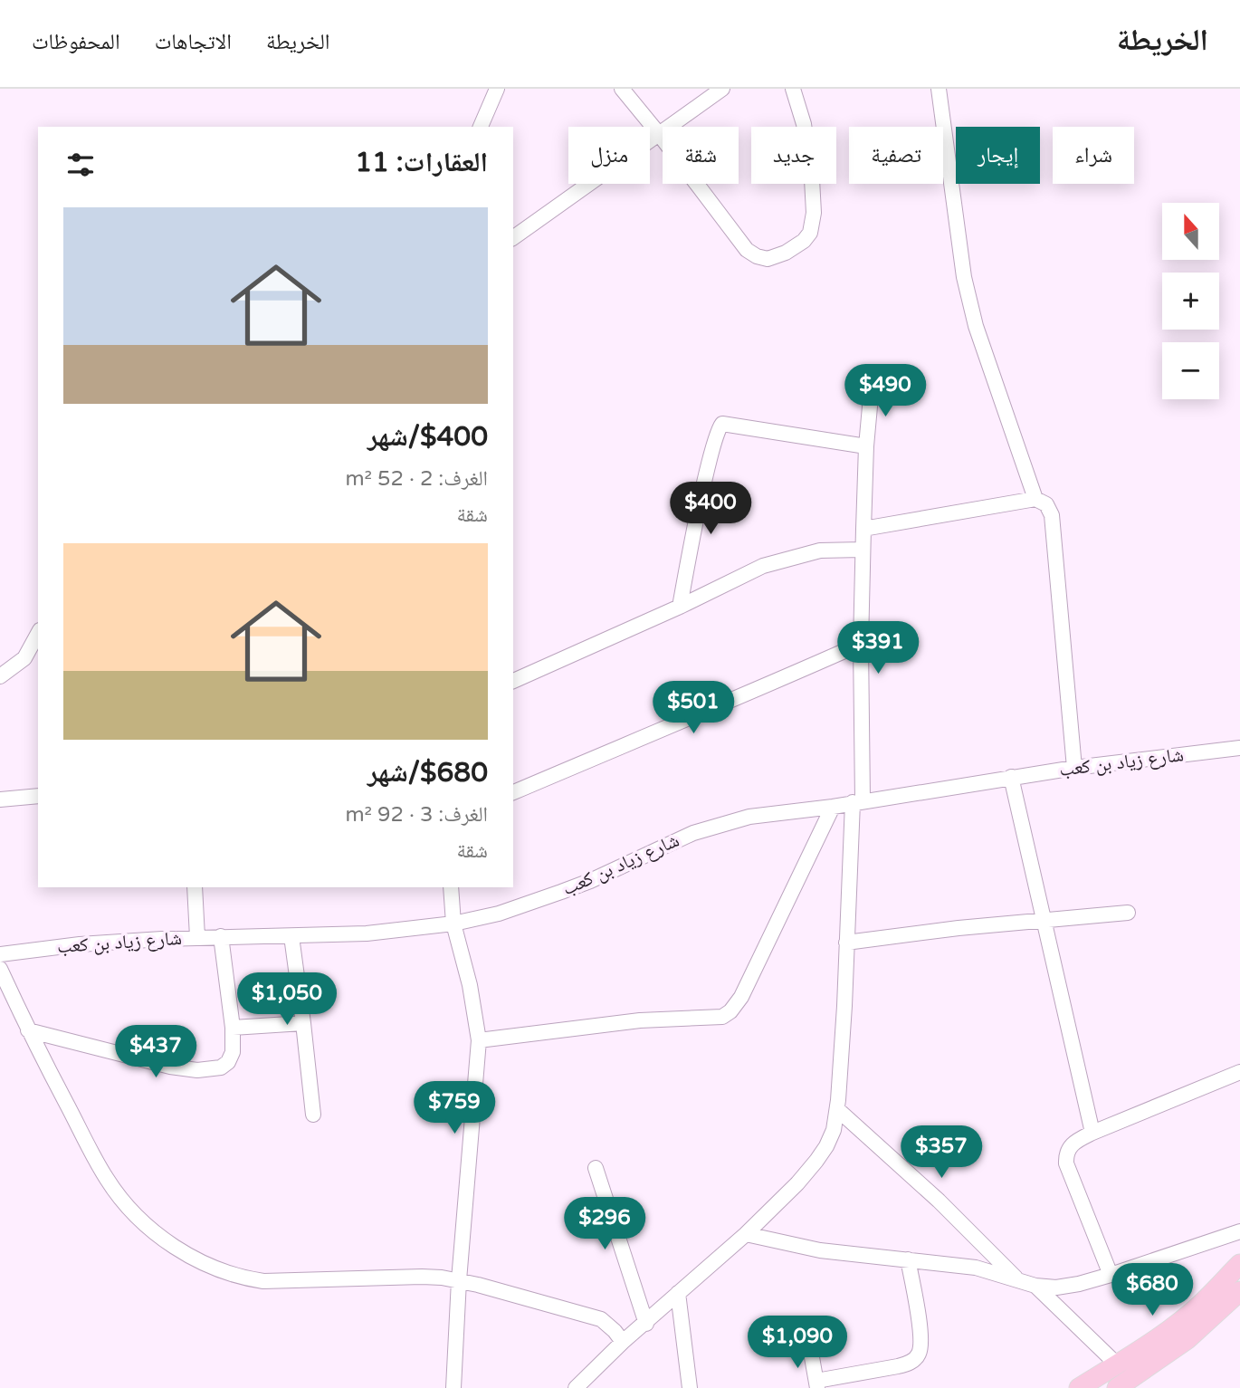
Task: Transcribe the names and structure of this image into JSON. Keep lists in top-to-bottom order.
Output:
{
  "streets": {
    "street": ["شارع زياد بن كعب"]
  },
  "north": "top",
  "page": {
    "header": "الخريطة",
    "nav": ["الخريطة", "الاتجاهات", "المحفوظات"],
    "chip": [
      "شراء",
      "إيجار",
      "تصفية",
      "جديد",
      "شقة",
      "منزل"
    ],
    "heading": "العقارات: 11",
    "map_buttons": ["+", "−"],
    "list": [
      {
        "name": "$400/شهر",
        "note": "الغرف: 2 · 52 m² · شقة"
      },
      {
        "name": "$680/شهر",
        "note": "الغرف: 3 · 92 m² · شقة"
      }
    ],
    "price": [
      "$490",
      "$400",
      "$391",
      "$501",
      "$1,050",
      "$437",
      "$759",
      "$357",
      "$296",
      "$680",
      "$1,090"
    ]
  }
}
